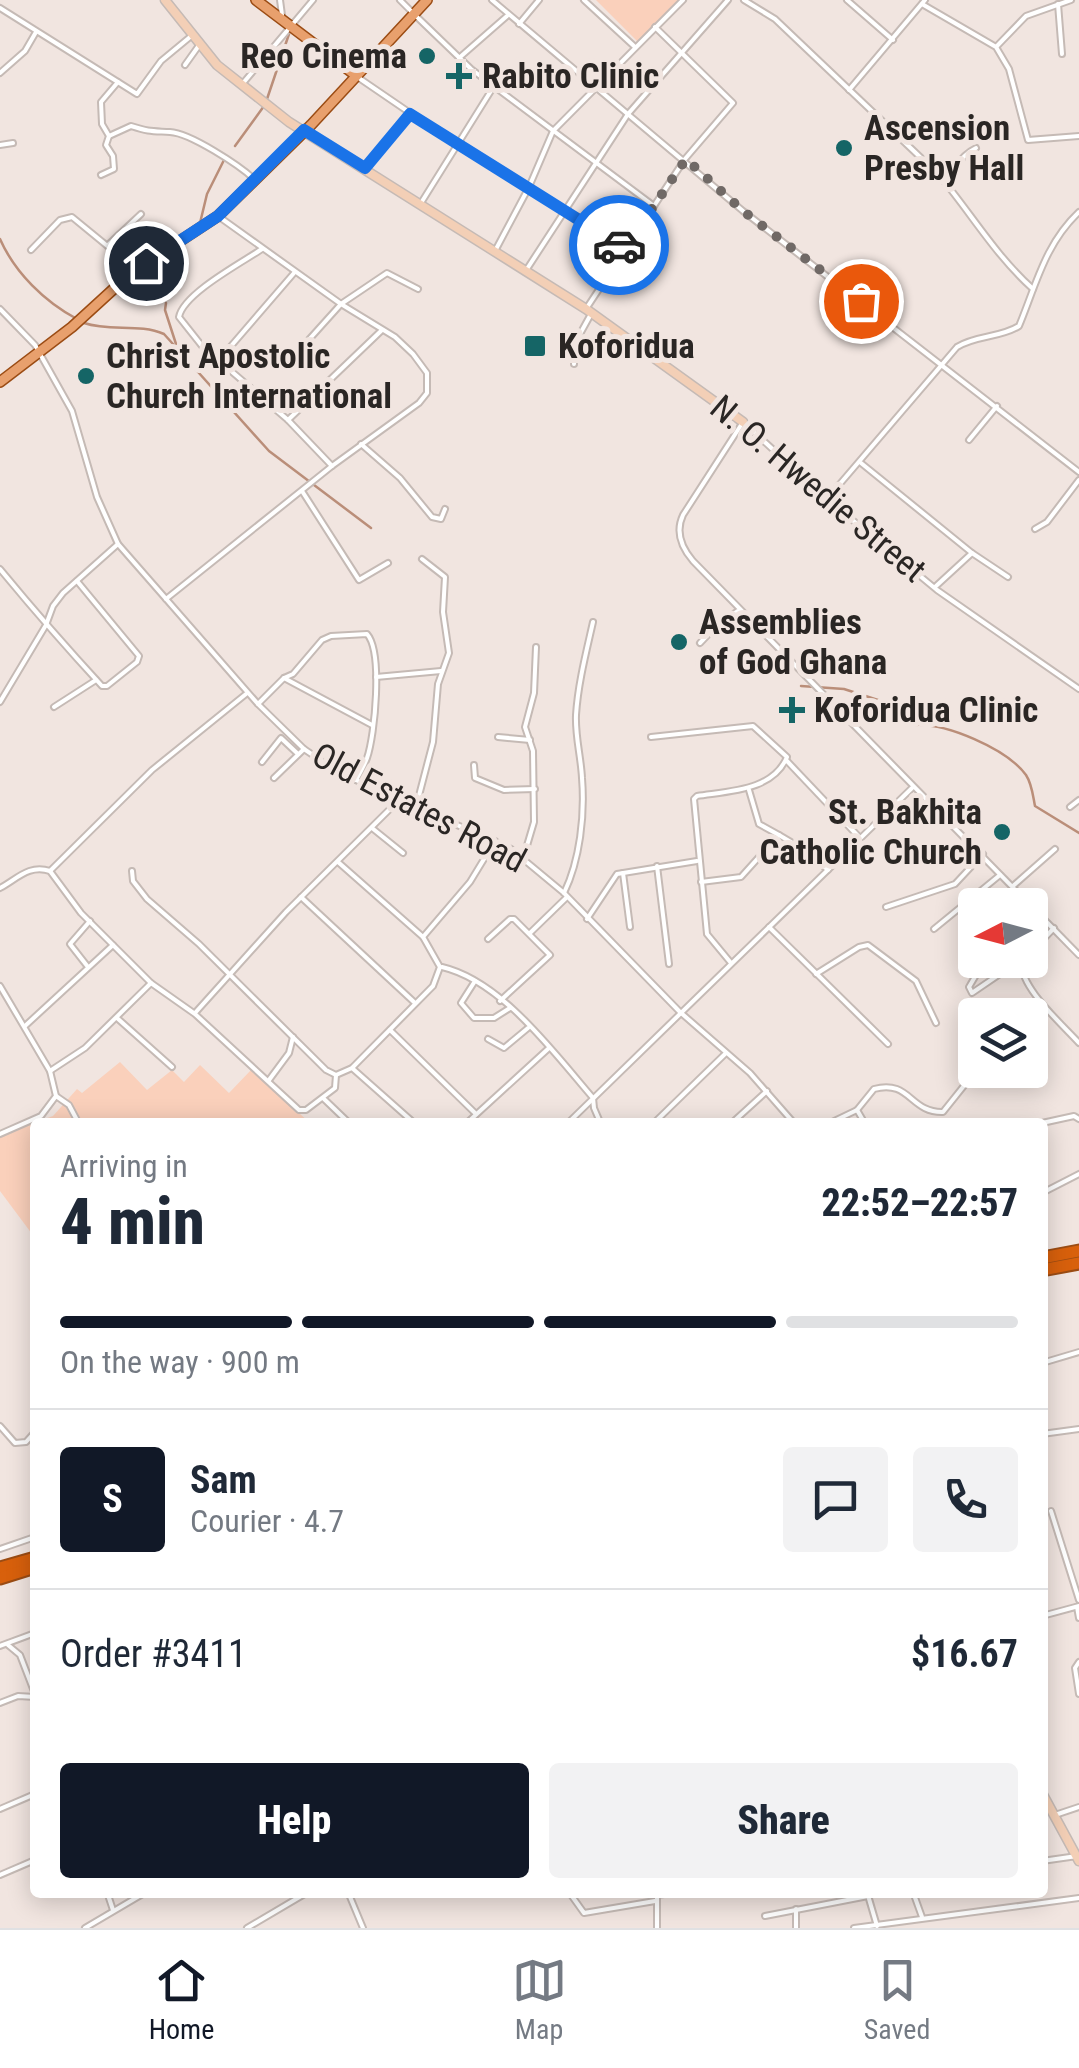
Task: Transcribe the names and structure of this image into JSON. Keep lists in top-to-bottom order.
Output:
{
  "streets": {
    "street": ["N. O. Hwedie Street", "Old Estates Road"]
  },
  "places": {
    "other": [
      "Reo Cinema",
      "Ascension Presby Hall",
      "Christ Apostolic Church International",
      "Assemblies of God Ghana",
      "St. Bakhita Catholic Church"
    ],
    "health": ["Rabito Clinic", "Koforidua Clinic"],
    "transit": ["Koforidua"]
  },
  "north": "left",
  "page": {
    "heading": ["4 min", "Arriving in", "22:52–22:57"],
    "panel": [
      "Sam",
      "Courier · 4.7",
      "Order #3411",
      "$16.67"
    ],
    "bar": "On the way · 900 m",
    "round": "S",
    "buttons": ["Help", "Share"],
    "tabs": ["Home", "Map", "Saved"]
  }
}
